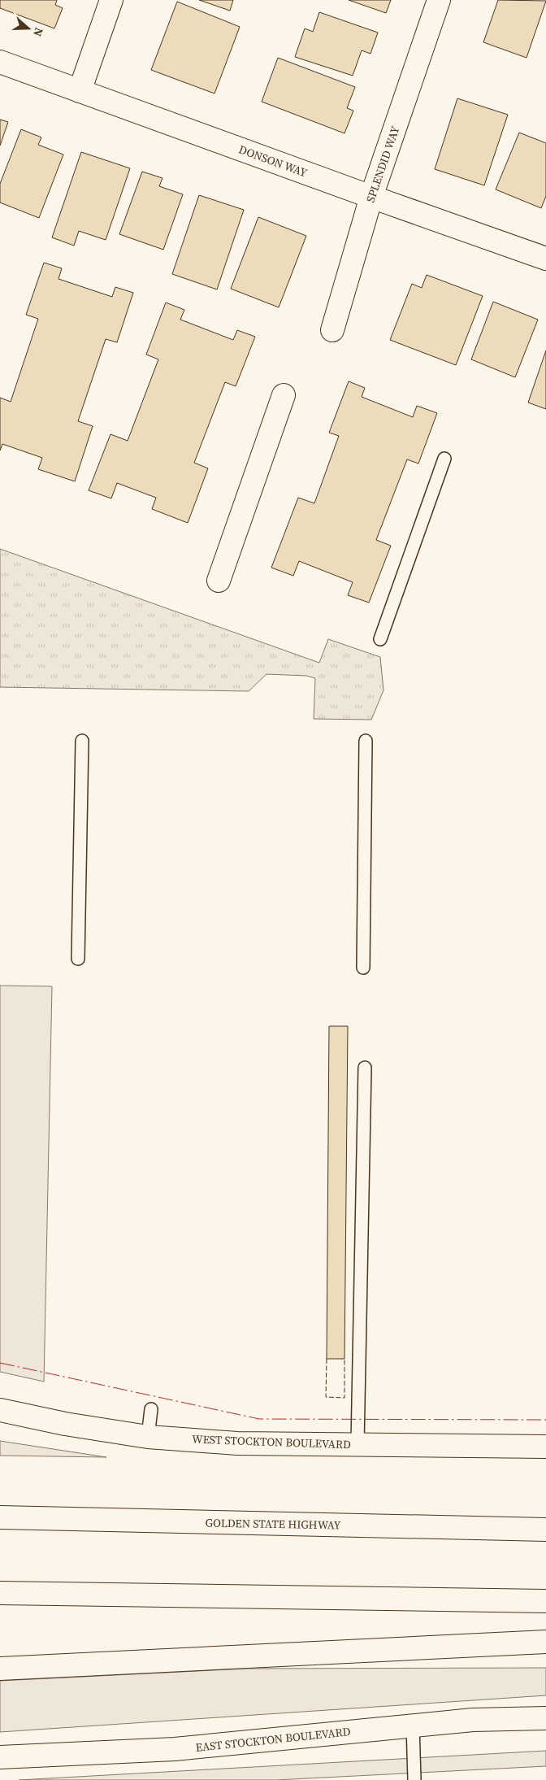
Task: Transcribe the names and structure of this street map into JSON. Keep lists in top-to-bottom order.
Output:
{
  "streets": {
    "main road": [
      "DONSON WAY",
      "SPLENDID WAY",
      "WEST STOCKTON BOULEVARD",
      "GOLDEN STATE HIGHWAY",
      "EAST STOCKTON BOULEVARD"
    ]
  },
  "crossings": [
    ["DONSON WAY", "SPLENDID WAY"]
  ],
  "north": "right"
}
